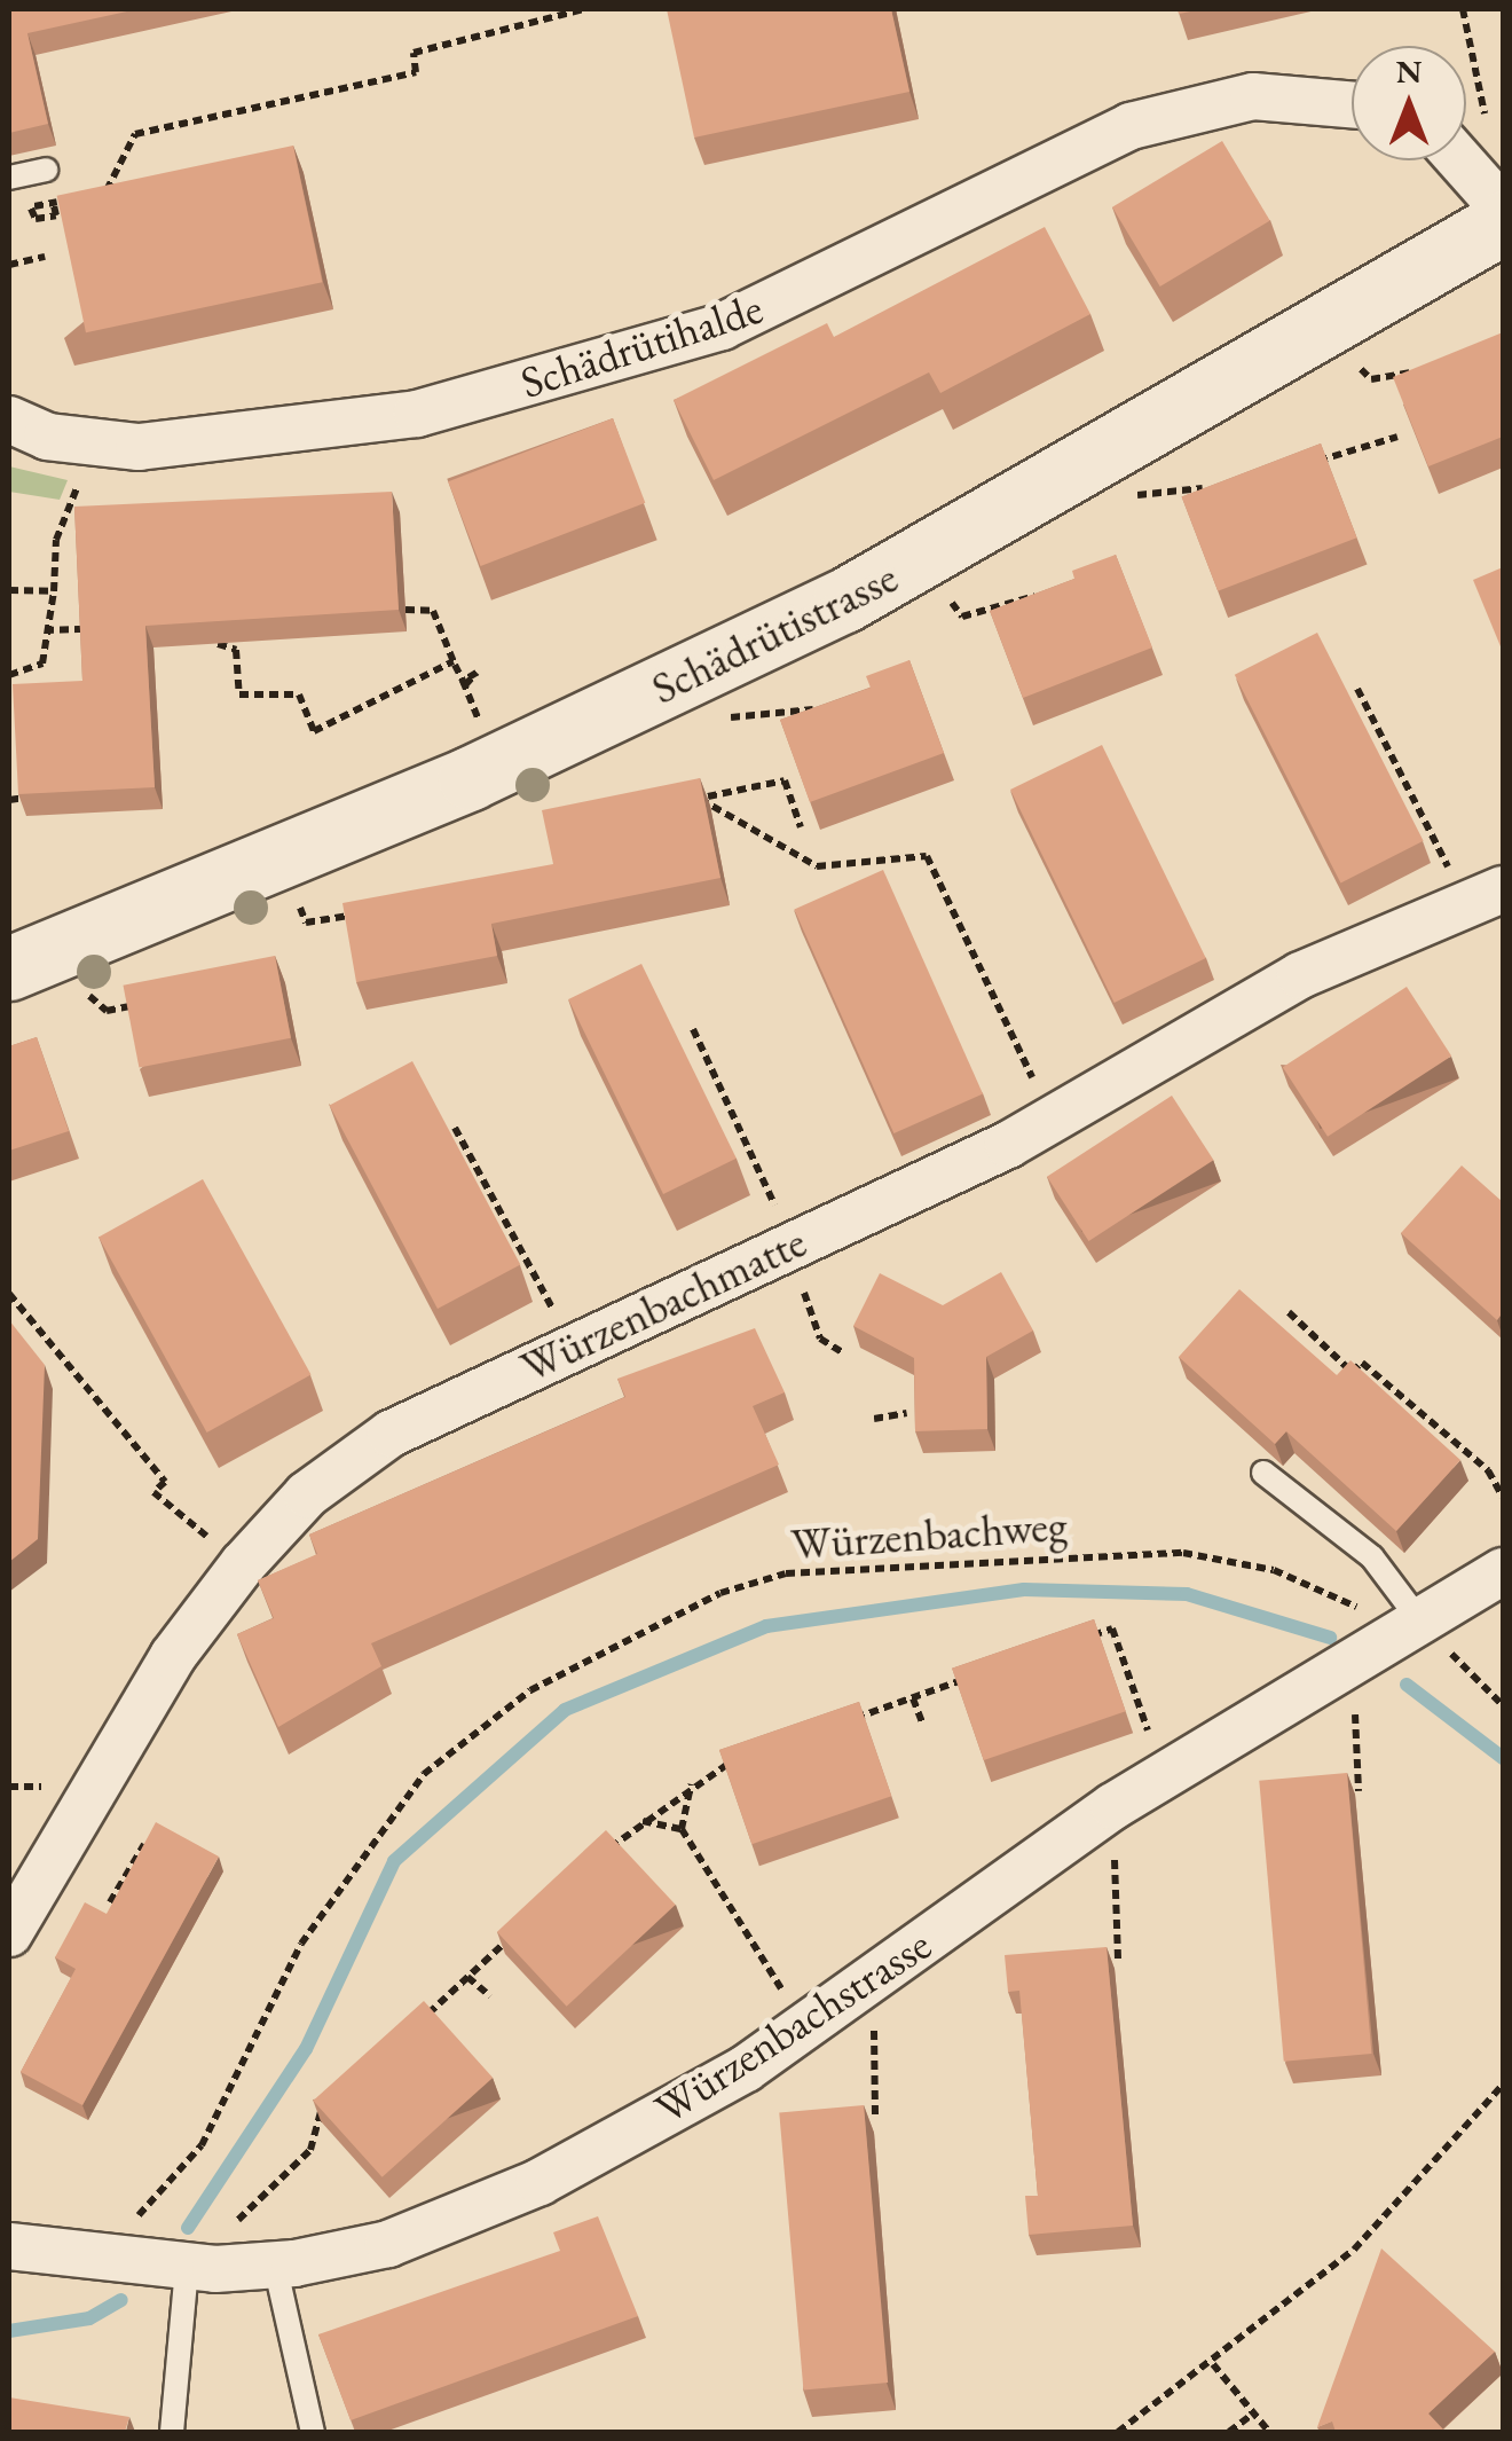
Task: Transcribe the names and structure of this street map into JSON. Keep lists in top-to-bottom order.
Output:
{
  "streets": {
    "main road": ["Schädrütistrasse"],
    "street": ["Schädrütihalde", "Würzenbachmatte", "Würzenbachstrasse"],
    "path": ["Würzenbachweg"]
  },
  "crossings": [
    ["Würzenbachweg", "Würzenbachstrasse"]
  ],
  "north": "top"
}
